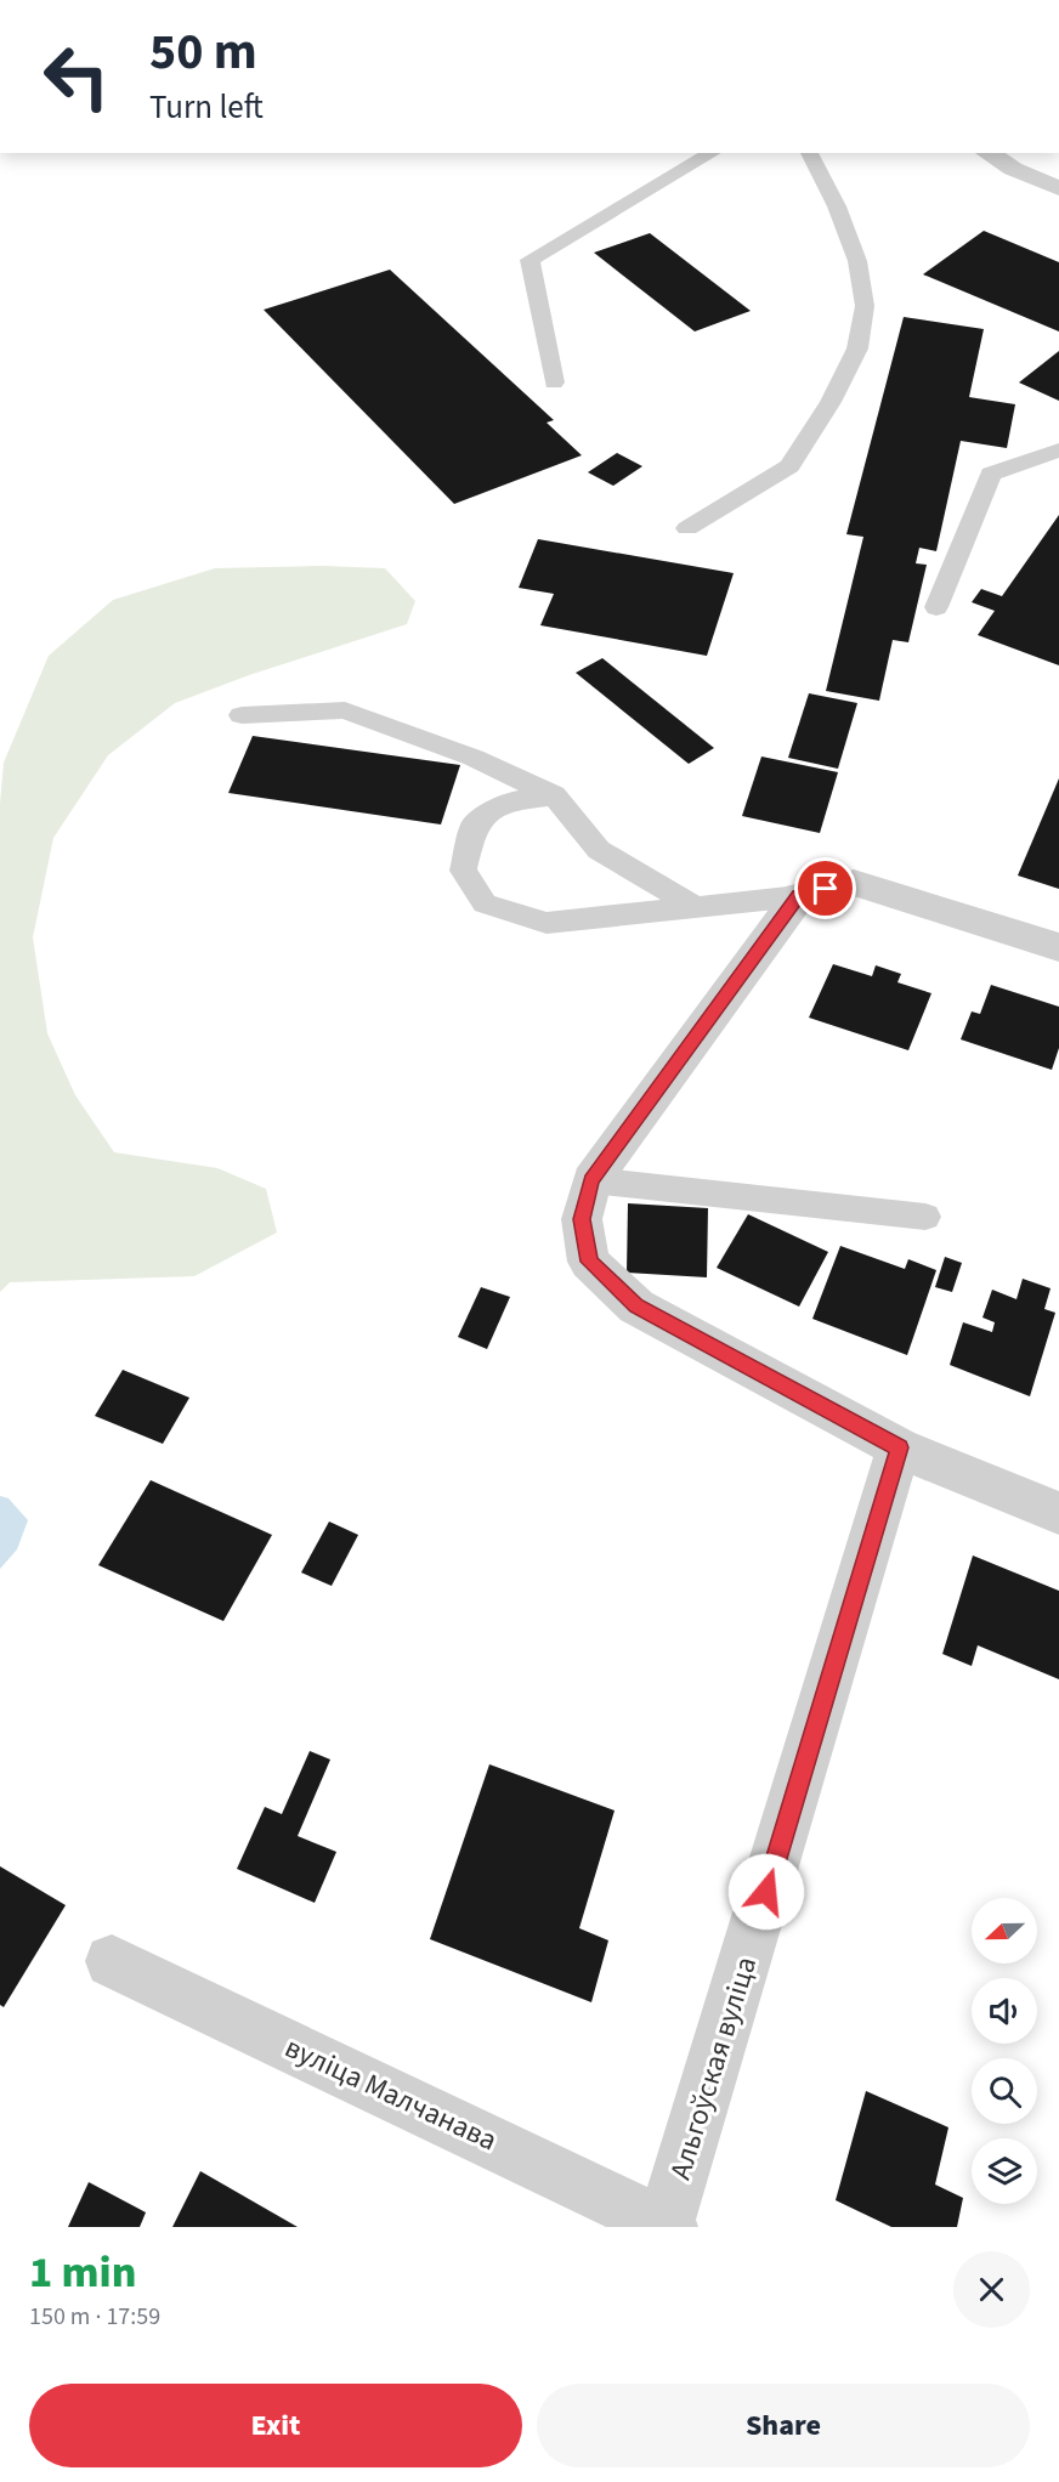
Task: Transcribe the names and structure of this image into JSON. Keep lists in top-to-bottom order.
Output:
{
  "streets": {
    "street": ["Альгоўская вуліца", "вуліца Малчанава"]
  },
  "crossings": [
    ["Альгоўская вуліца", "вуліца Малчанава"]
  ],
  "north": "left",
  "page": {
    "turn": ["50 m", "Turn left"],
    "heading": ["1 min", "150 m · 17:59"],
    "buttons": ["Exit", "Share"]
  }
}
